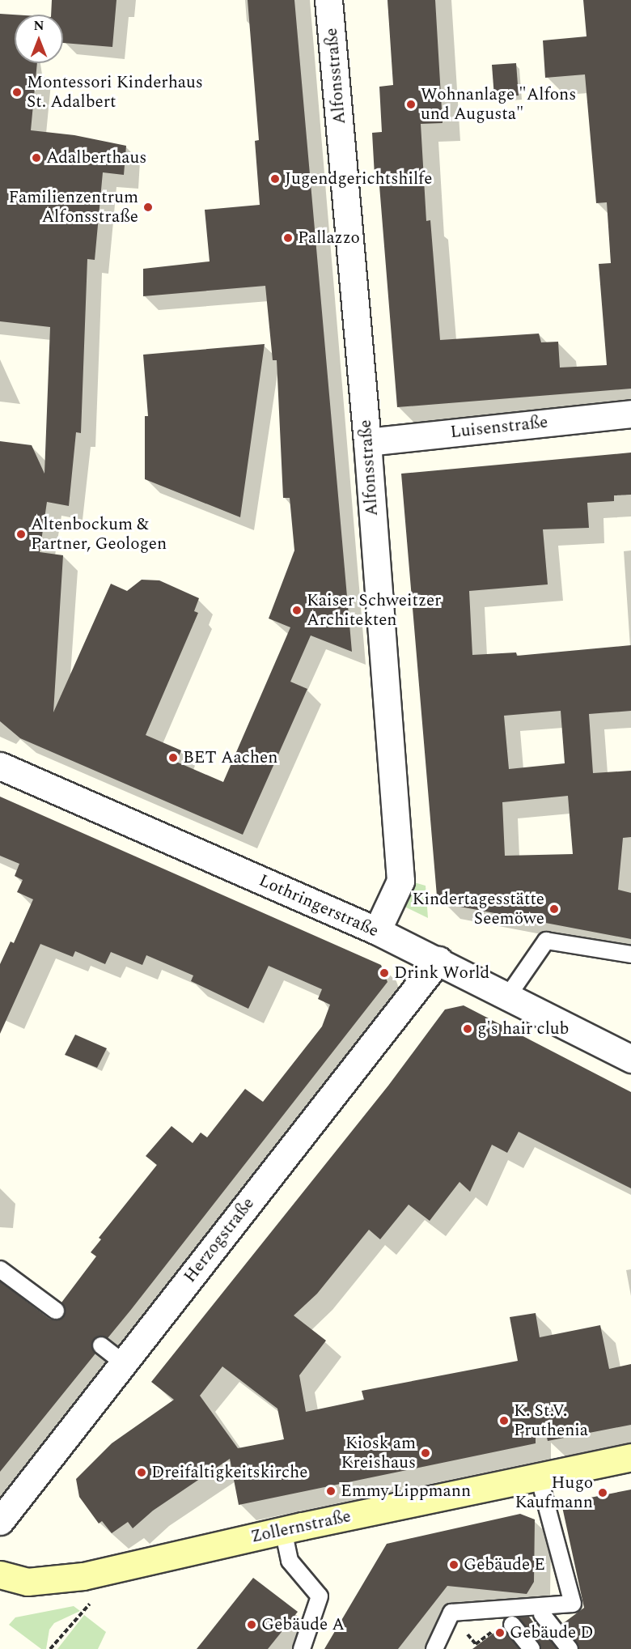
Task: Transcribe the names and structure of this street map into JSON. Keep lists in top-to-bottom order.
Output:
{
  "streets": {
    "street": [
      "Alfonsstraße",
      "Luisenstraße",
      "Lothringerstraße",
      "Herzogstraße",
      "Zollernstraße"
    ]
  },
  "crossings": [
    ["Alfonsstraße", "Luisenstraße"],
    ["Alfonsstraße", "Lothringerstraße"],
    ["Lothringerstraße", "Herzogstraße"]
  ],
  "places": [
    "Montessori Kinderhaus St. Adalbert",
    "Wohnanlage \"Alfons und Augusta\"",
    "Adalberthaus",
    "Jugendgerichtshilfe",
    "Familienzentrum Alfonsstraße",
    "Pallazzo",
    "Altenbockum & Partner, Geologen",
    "Kaiser Schweitzer Architekten",
    "BET Aachen",
    "Kindertagesstätte Seemöwe",
    "Drink World",
    "g's hair club",
    "K. St.V. Pruthenia",
    "Kiosk am Kreishaus",
    "Dreifaltigkeitskirche",
    "Emmy Lippmann",
    "Hugo Kaufmann",
    "Gebäude E",
    "Gebäude A",
    "Gebäude D"
  ],
  "north": "top"
}
